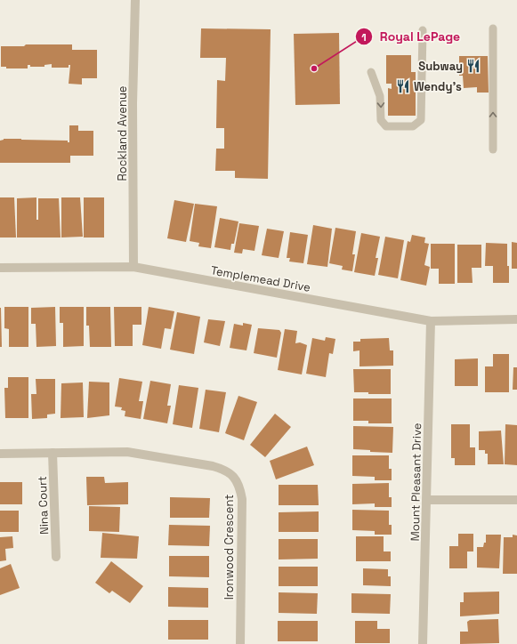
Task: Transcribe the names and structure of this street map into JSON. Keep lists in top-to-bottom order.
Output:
{
  "streets": {
    "street": [
      "Rockland Avenue",
      "Templemead Drive",
      "Mount Pleasant Drive",
      "Nina Court",
      "Ironwood Crescent"
    ]
  },
  "crossings": [
    ["Rockland Avenue", "Templemead Drive"],
    ["Templemead Drive", "Mount Pleasant Drive"],
    ["Nina Court", "Ironwood Crescent"]
  ],
  "places": {
    "restaurant": ["Subway", "Wendy's"],
    "other": ["Royal LePage"]
  }
}
